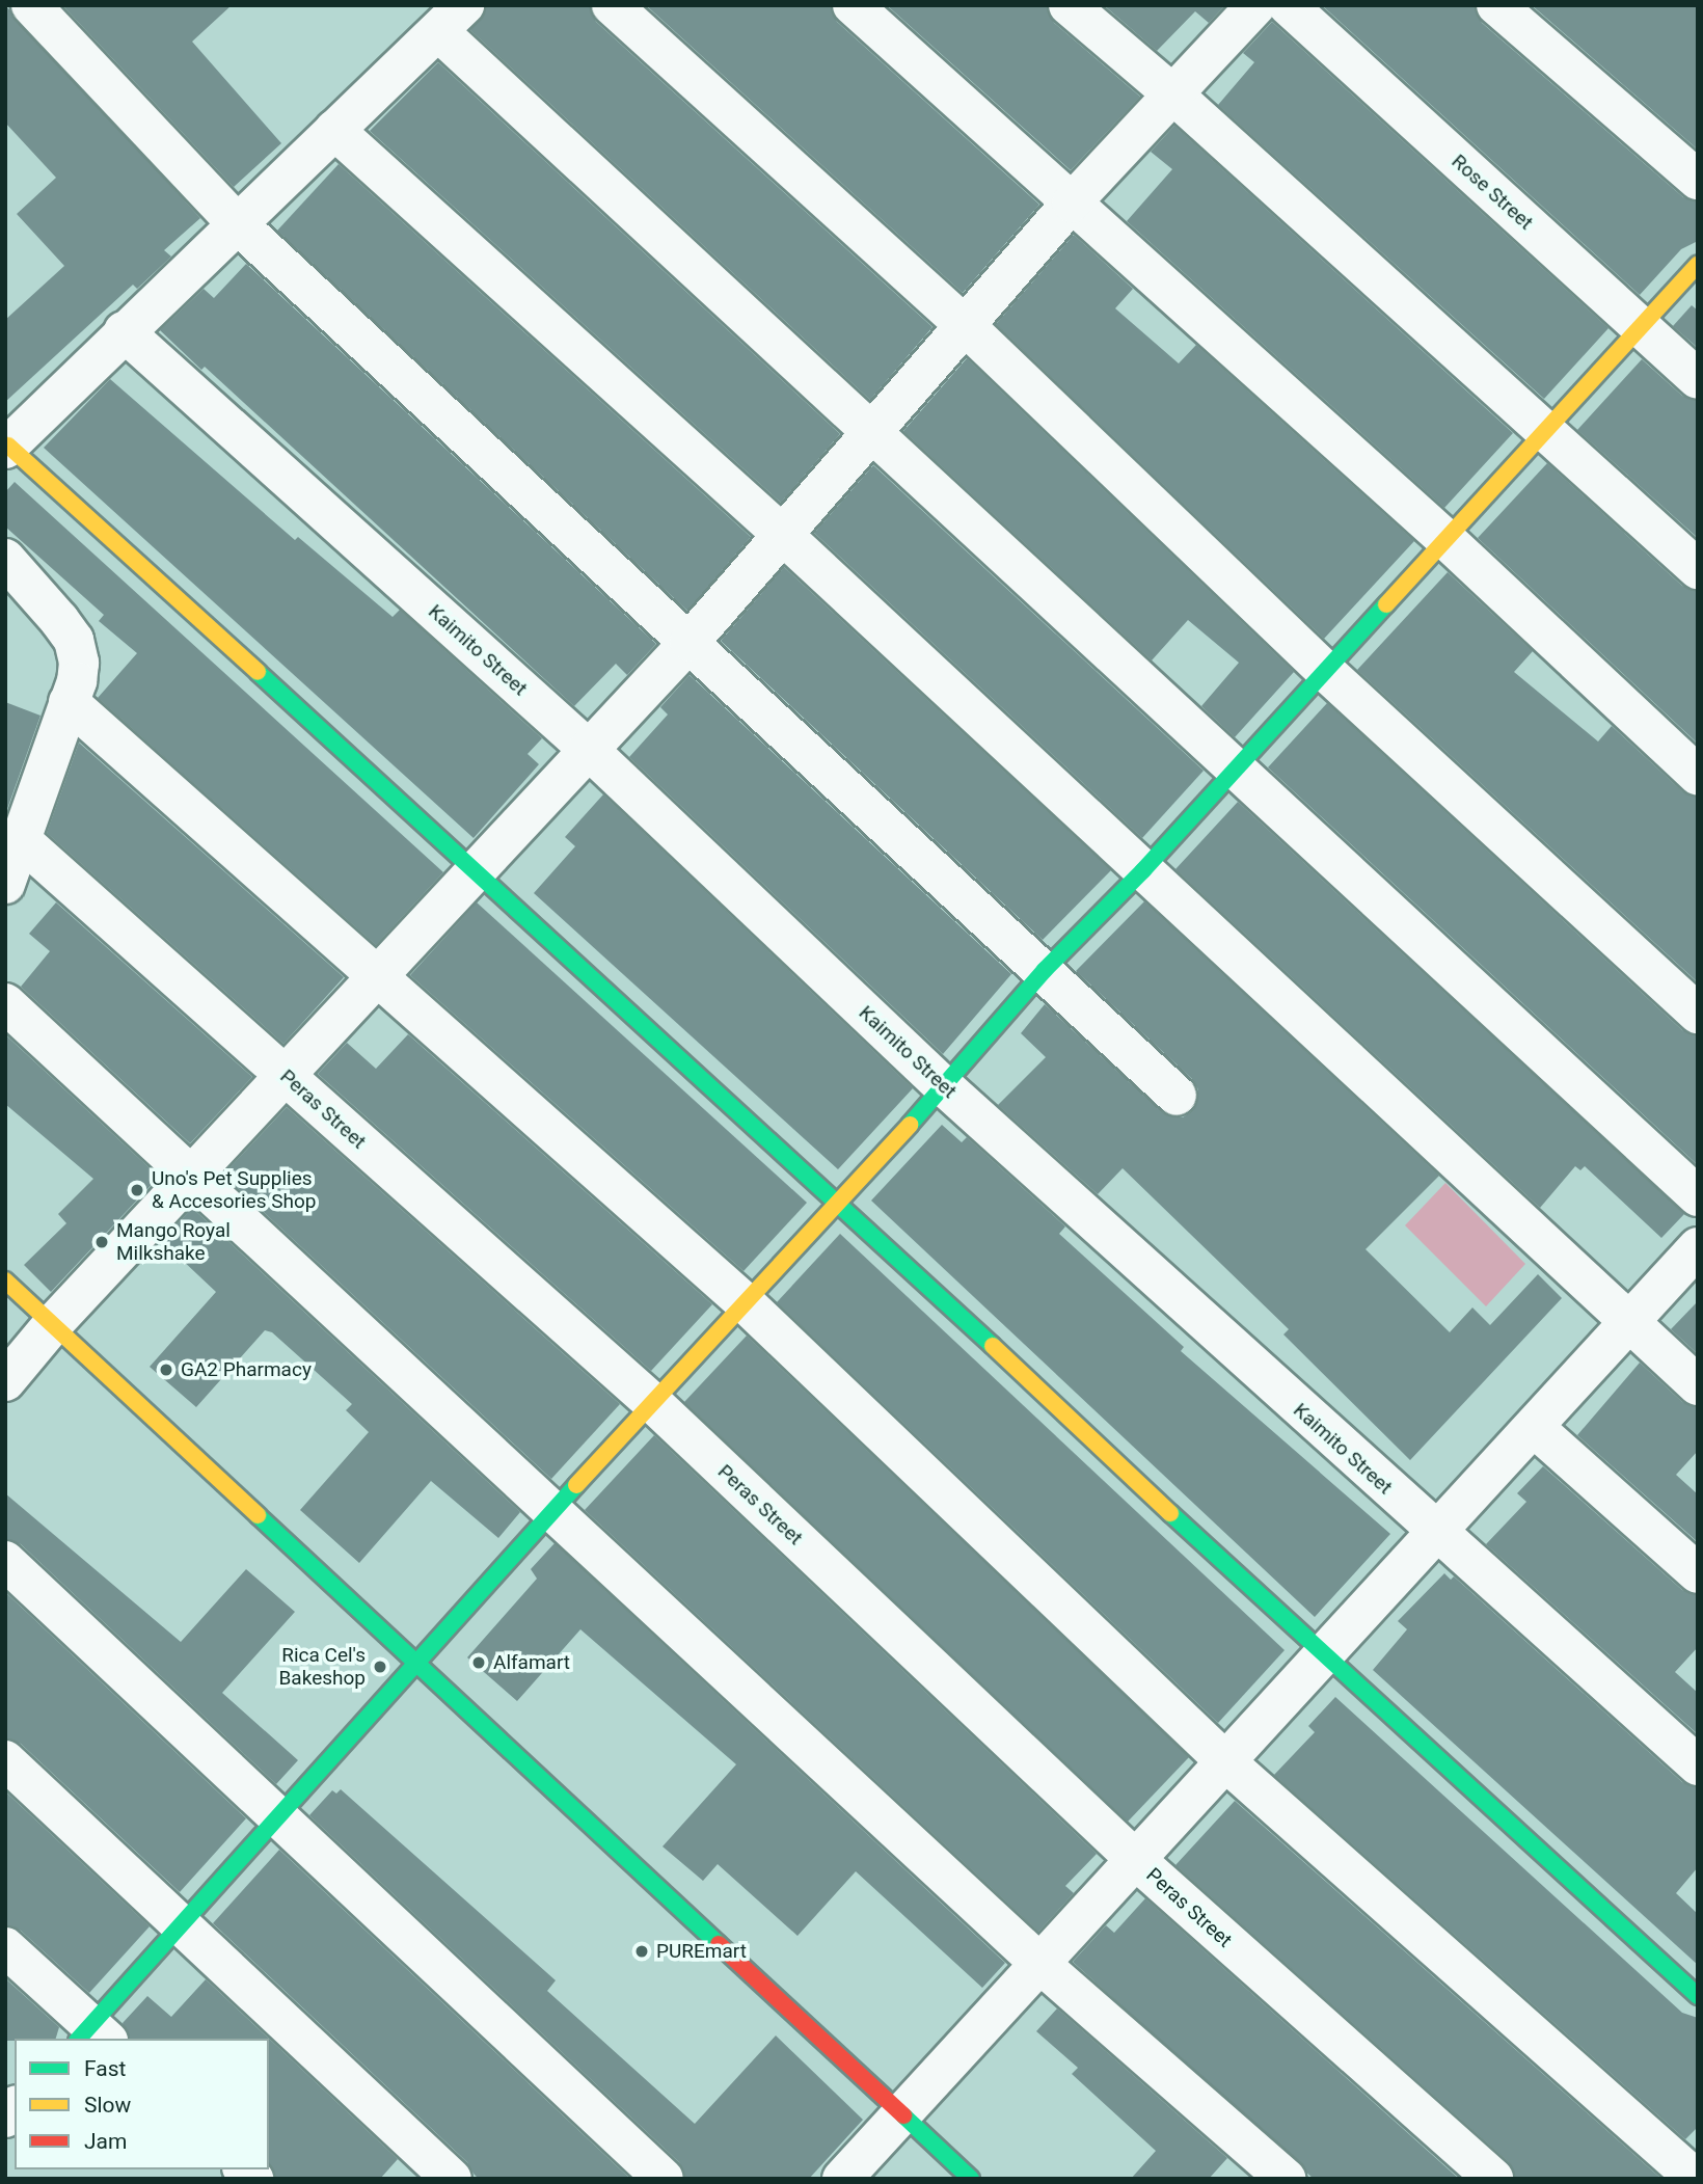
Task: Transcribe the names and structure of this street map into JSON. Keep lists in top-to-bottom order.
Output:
{
  "streets": {
    "street": ["Rose Street", "Kaimito Street", "Peras Street"]
  },
  "places": [
    "Uno's Pet Supplies & Accesories Shop",
    "Mango Royal Milkshake",
    "GA2 Pharmacy",
    "Alfamart",
    "Rica Cel's Bakeshop",
    "PUREmart"
  ],
  "legend": ["Fast", "Slow", "Jam"]
}
